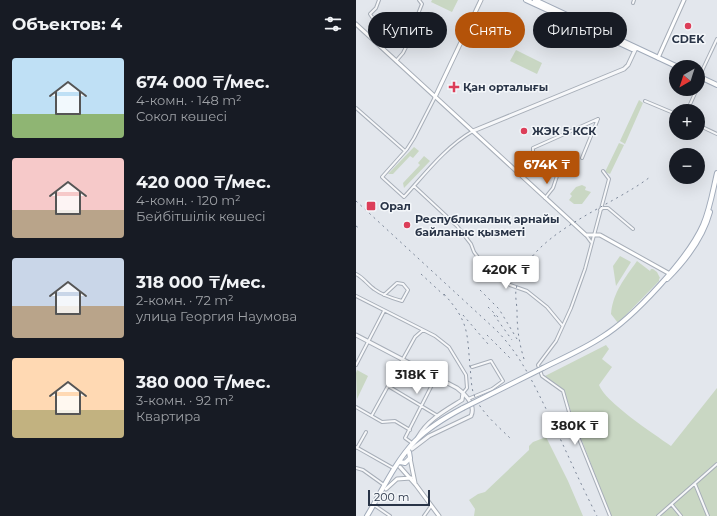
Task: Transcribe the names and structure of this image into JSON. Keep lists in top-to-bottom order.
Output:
{
  "places": {
    "other": ["CDEK", "ЖЭК 5 КСК", "Республикалық арнайы байланыс қызметі"],
    "health": ["Қан орталығы"],
    "transit": ["Орал"]
  },
  "scale_bar": "200 m",
  "north": "bottom left",
  "page": {
    "heading": "Объектов: 4",
    "chip": ["Купить", "Снять", "Фильтры"],
    "list": [
      {
        "name": "674 000 ₸/мес.",
        "note": "4-комн. · 148 m² · Сокол көшесі"
      },
      {
        "name": "420 000 ₸/мес.",
        "note": "4-комн. · 120 m² · Бейбітшілік көшесі"
      },
      {
        "name": "318 000 ₸/мес.",
        "note": "2-комн. · 72 m² · улица Георгия Наумова"
      },
      {
        "name": "380 000 ₸/мес.",
        "note": "3-комн. · 92 m² · Квартира"
      }
    ],
    "map_buttons": ["+", "−"],
    "price": [
      "674K ₸",
      "420K ₸",
      "318K ₸",
      "380K ₸"
    ],
    "scale": "200 m"
  }
}
